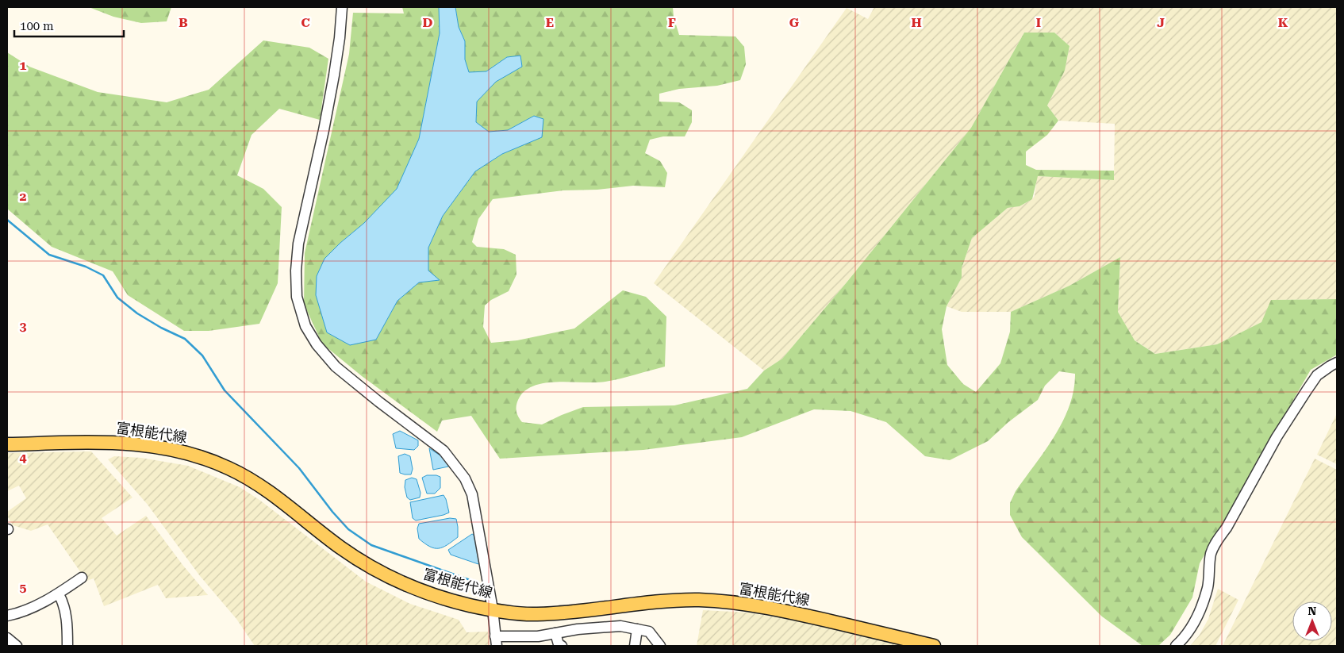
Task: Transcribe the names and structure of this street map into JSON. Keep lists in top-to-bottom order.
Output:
{
  "streets": {
    "main road": ["富根能代線"]
  },
  "scale_bar": "100 m",
  "north": "top",
  "grid": {
    "columns": [
      "B",
      "C",
      "D",
      "E",
      "F",
      "G",
      "H",
      "I",
      "J",
      "K"
    ],
    "rows": [
      "1",
      "2",
      "3",
      "4",
      "5"
    ]
  }
}
